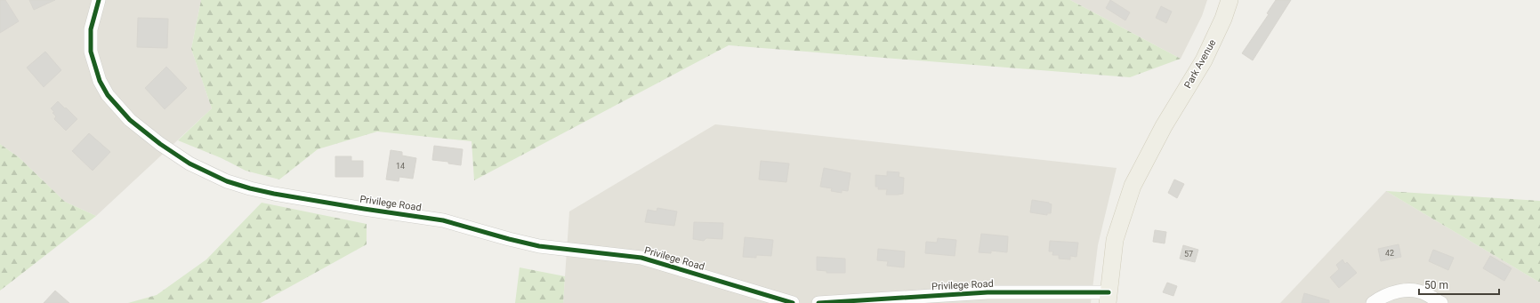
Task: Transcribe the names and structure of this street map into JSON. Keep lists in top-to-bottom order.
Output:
{
  "streets": {
    "main road": ["Park Avenue"],
    "street": ["Privilege Road"]
  },
  "crossings": [
    ["Park Avenue", "Privilege Road"]
  ],
  "house_numbers": ["14", "42", "57"],
  "scale_bar": "50 m"
}
